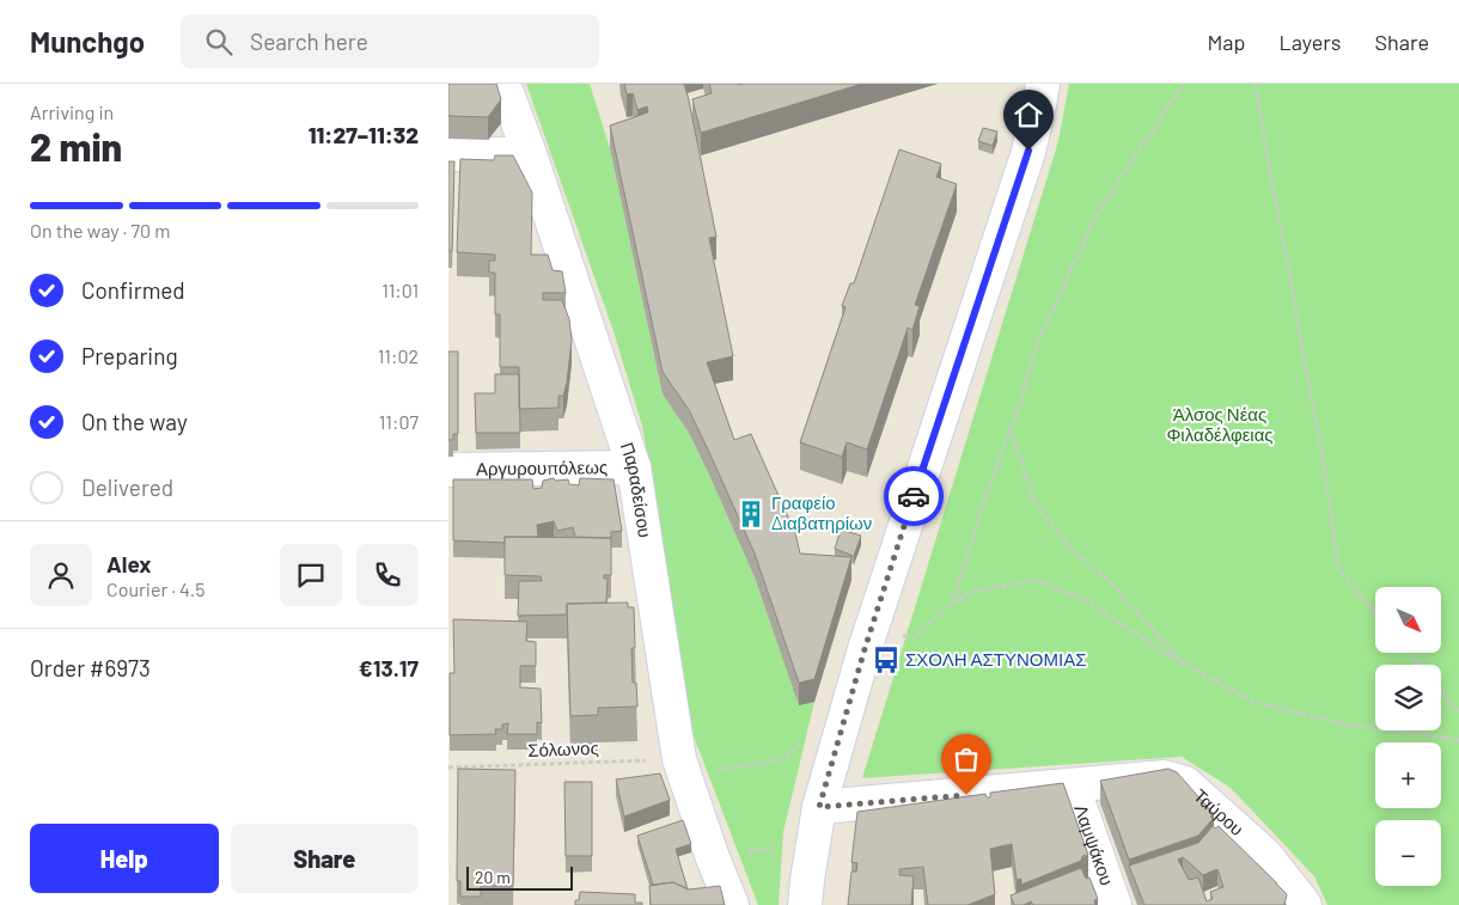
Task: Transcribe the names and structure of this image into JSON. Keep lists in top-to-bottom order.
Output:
{
  "streets": {
    "street": [
      "Αργυρουπόλεως",
      "Παραδείσου",
      "Ταύρου",
      "Λαμψάκου"
    ],
    "path": ["Σόλωνος"]
  },
  "crossings": [
    ["Αργυρουπόλεως", "Παραδείσου"],
    ["Παραδείσου", "Σόλωνος"],
    ["Ταύρου", "Λαμψάκου"]
  ],
  "parks": ["Άλσος Νέας Φιλαδέλφειας"],
  "places": {
    "building": ["Γραφείο Διαβατηρίων"],
    "bus stop": ["ΣΧΟΛΗ ΑΣΤΥΝΟΜΙΑΣ"]
  },
  "scale_bar": "20 m",
  "north": "bottom right",
  "page": {
    "header": "Munchgo",
    "search": "Search here",
    "nav": ["Map", "Layers", "Share"],
    "heading": ["2 min", "Arriving in", "11:27–11:32"],
    "panel": [
      "Alex",
      "Courier · 4.5",
      "Order #6973",
      "€13.17"
    ],
    "bar": "On the way · 70 m",
    "list": [
      ["Confirmed", "11:01"],
      ["Preparing", "11:02"],
      ["On the way", "11:07"],
      "Delivered"
    ],
    "map_buttons": ["+", "−"],
    "buttons": ["Help", "Share"],
    "scale": "20 m"
  }
}
